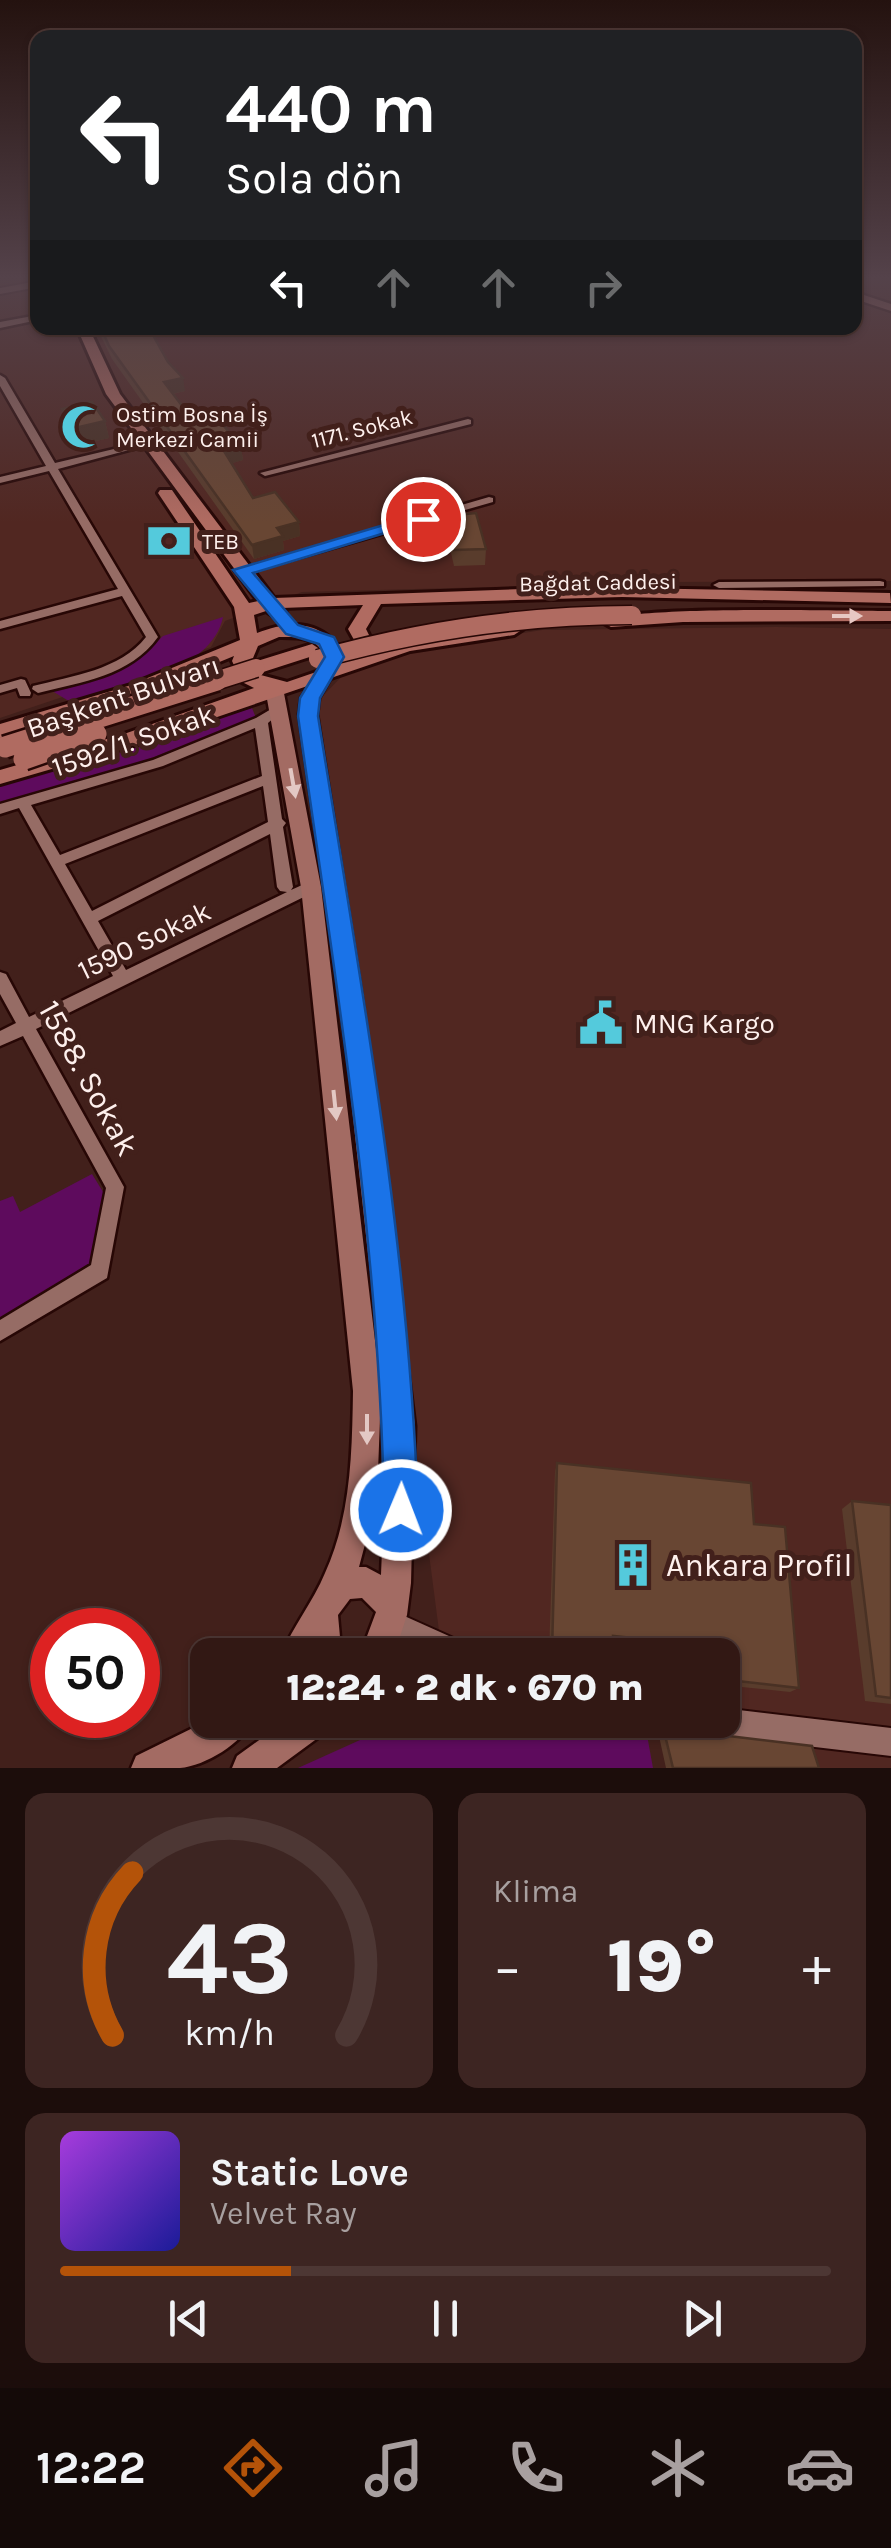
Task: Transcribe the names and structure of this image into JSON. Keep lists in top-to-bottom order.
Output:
{
  "streets": {
    "main road": ["Bağdat Caddesi", "Başkent Bulvarı"],
    "street": [
      "1171. Sokak",
      "1592/1. Sokak",
      "1590 Sokak",
      "1588. Sokak"
    ]
  },
  "crossings": [
    ["Başkent Bulvarı", "1592/1. Sokak"],
    ["1590 Sokak", "1588. Sokak"]
  ],
  "places": {
    "mosque": ["Ostim Bosna İş Merkezi Camii"],
    "bank": ["TEB"],
    "public building": ["MNG Kargo"],
    "building": ["Ankara Profil"]
  },
  "page": {
    "turn": ["440 m", "Sola dön"],
    "limit": "50",
    "trip": "12:24 · 2 dk · 670 m",
    "tile": "Klima",
    "heat": ["−", "19°", "+"],
    "song": ["Static Love", "Velvet Ray"],
    "tabs": "12:22",
    "gauge": ["43", "km/h"]
  }
}
